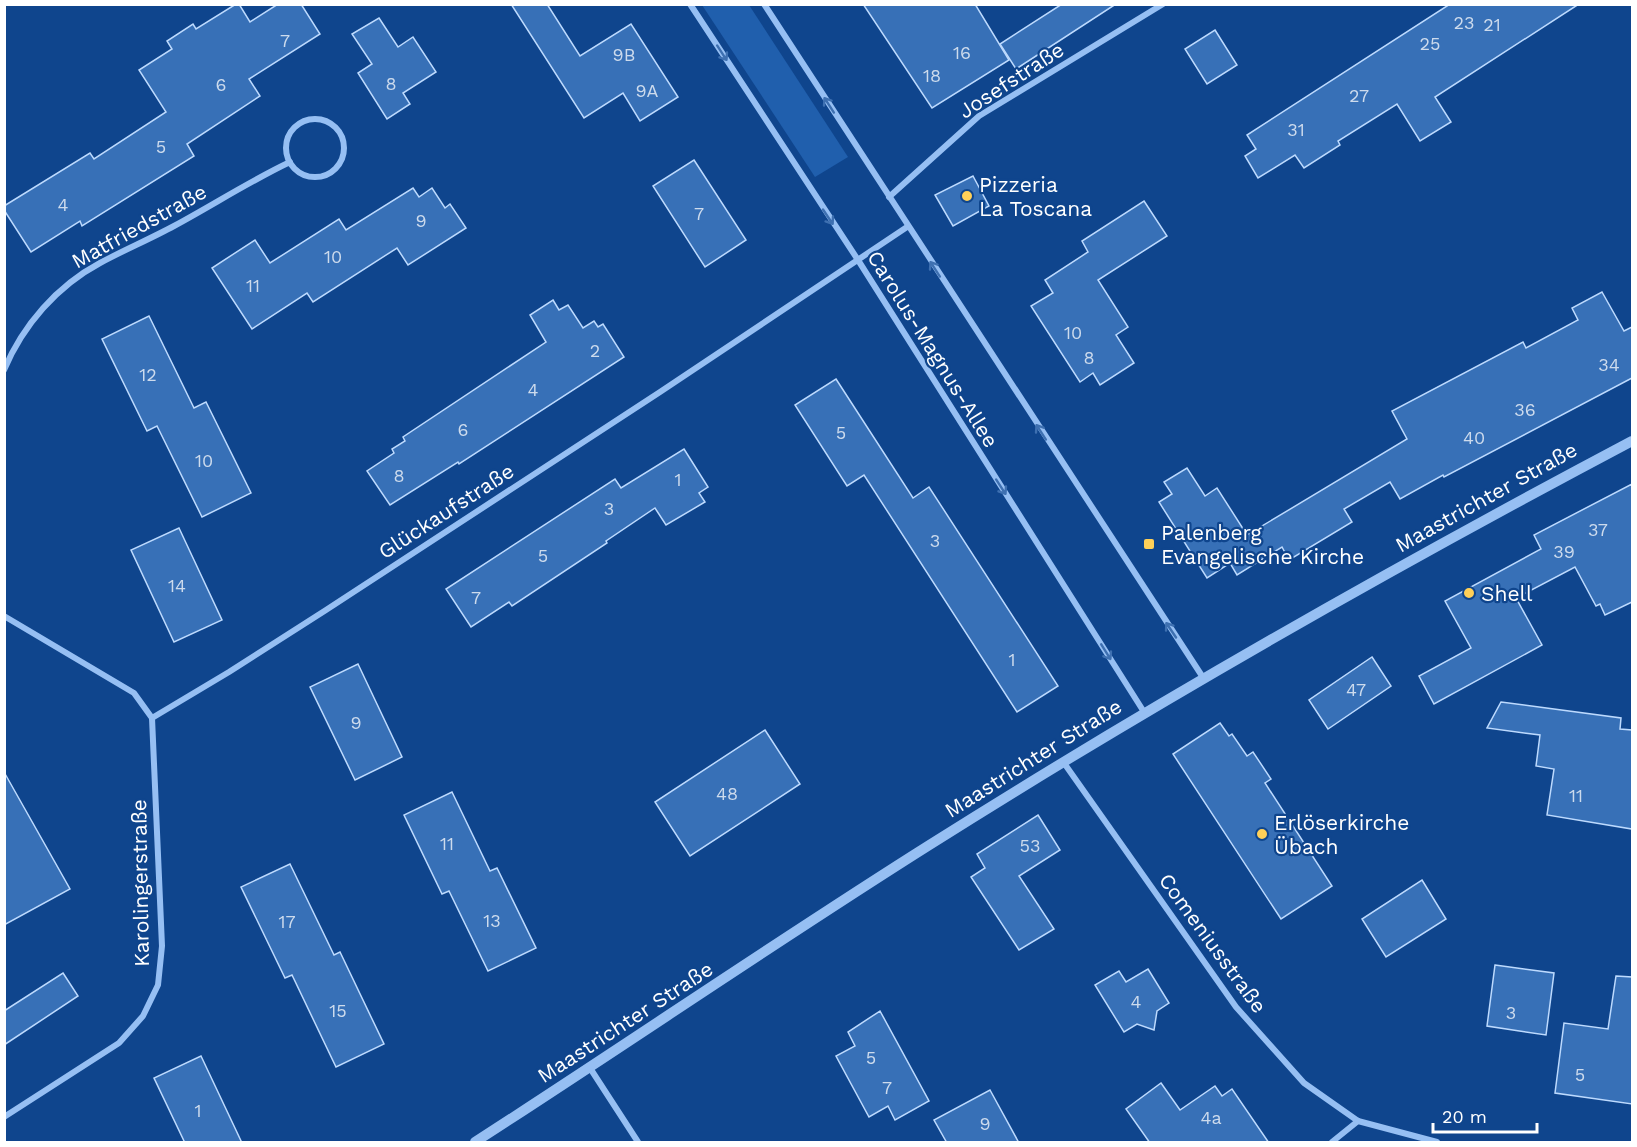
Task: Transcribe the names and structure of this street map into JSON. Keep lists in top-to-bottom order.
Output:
{
  "streets": {
    "street": [
      "Josefstraße",
      "Matfriedstraße",
      "Carolus-Magnus-Allee",
      "Maastrichter Straße",
      "Glückaufstraße",
      "Karolingerstraße",
      "Comeniusstraße"
    ]
  },
  "crossings": [
    ["Josefstraße", "Carolus-Magnus-Allee"],
    ["Carolus-Magnus-Allee", "Maastrichter Straße"],
    ["Carolus-Magnus-Allee", "Glückaufstraße"],
    ["Maastrichter Straße", "Comeniusstraße"],
    ["Glückaufstraße", "Karolingerstraße"]
  ],
  "places": {
    "other": ["Pizzeria La Toscana", "Shell", "Erlöserkirche Übach"],
    "transit": ["Palenberg Evangelische Kirche"]
  },
  "house_numbers": [
    "23",
    "21",
    "7",
    "25",
    "16",
    "9B",
    "18",
    "8",
    "6",
    "9A",
    "27",
    "31",
    "5",
    "4",
    "7",
    "9",
    "10",
    "11",
    "10",
    "2",
    "8",
    "34",
    "12",
    "4",
    "36",
    "6",
    "5",
    "40",
    "10",
    "8",
    "1",
    "3",
    "37",
    "3",
    "39",
    "5",
    "14",
    "7",
    "1",
    "47",
    "9",
    "48",
    "11",
    "11",
    "53",
    "13",
    "17",
    "4",
    "15",
    "3",
    "5",
    "5",
    "7",
    "1",
    "4a",
    "9"
  ],
  "scale_bar": "20 m"
}
